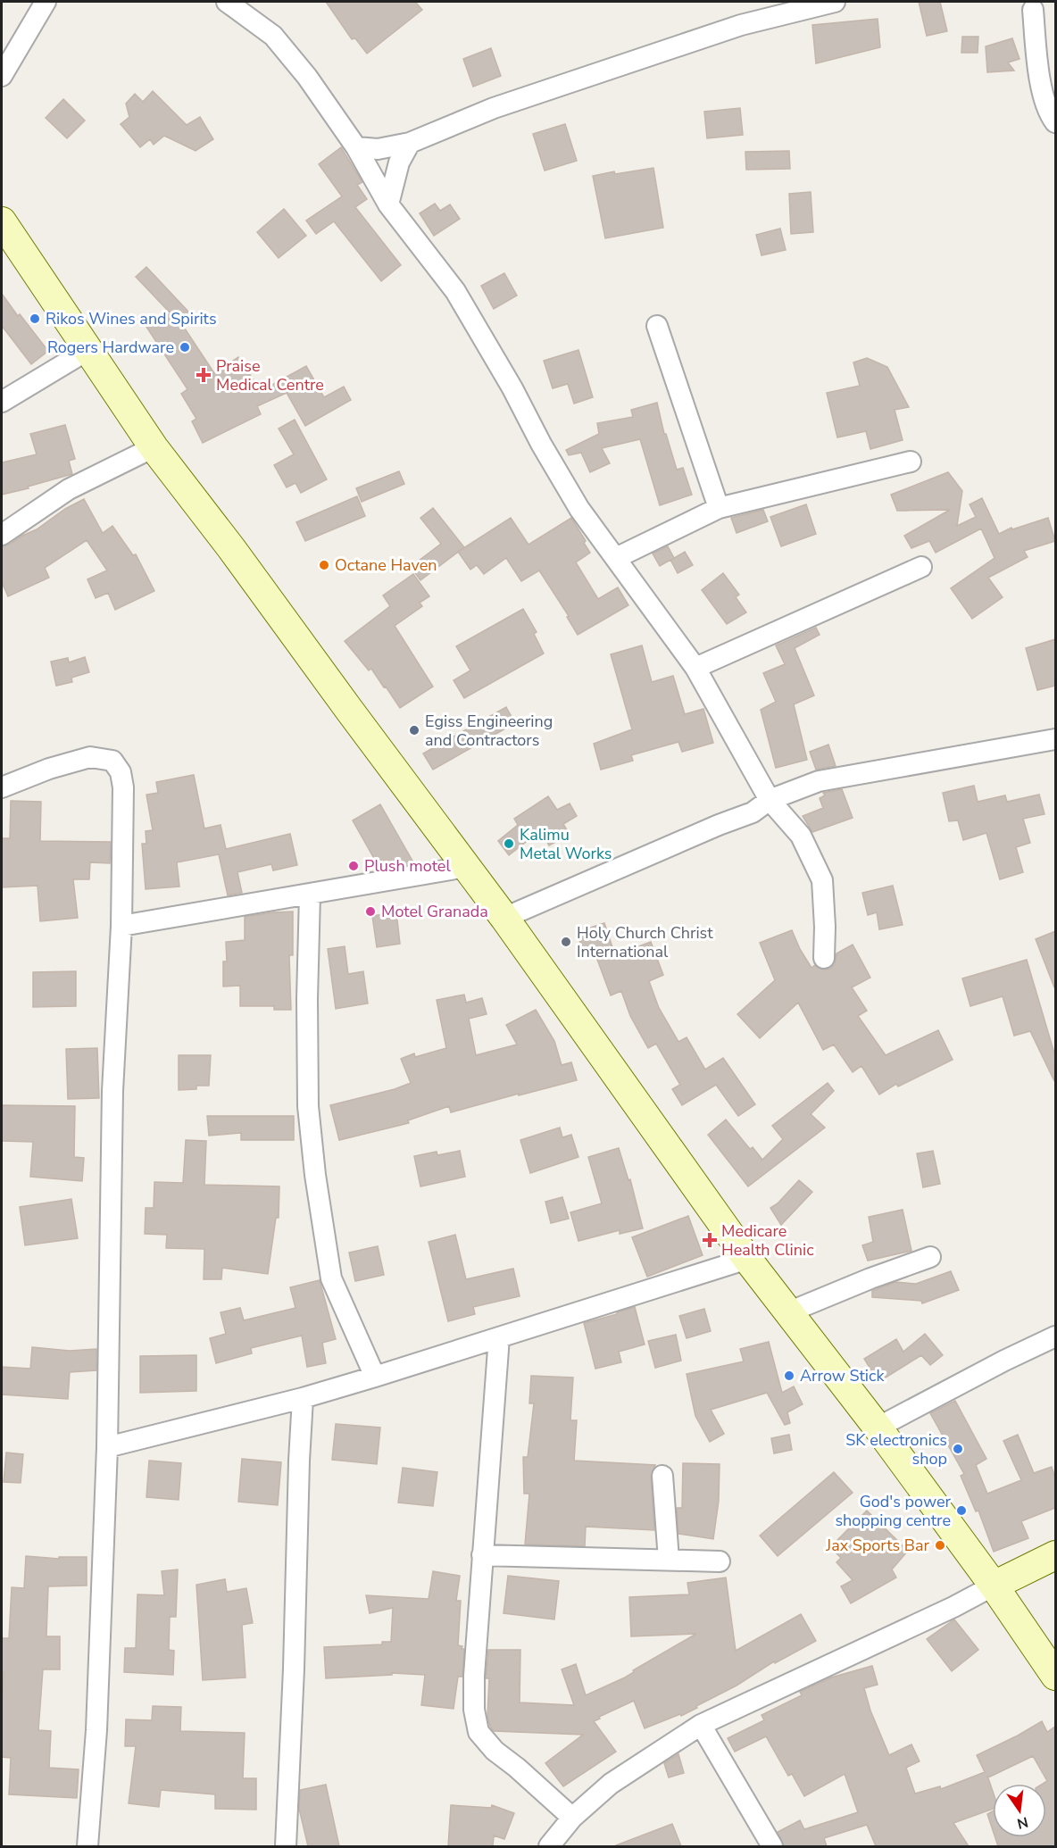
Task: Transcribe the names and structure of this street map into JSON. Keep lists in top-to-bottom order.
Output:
{
  "places": {
    "other": [
      "Rikos Wines and Spirits",
      "Rogers Hardware",
      "Octane Haven",
      "Egiss Engineering and Contractors",
      "Kalimu Metal Works",
      "Plush motel",
      "Motel Granada",
      "Holy Church Christ International",
      "Arrow Stick",
      "SK electronics shop",
      "God's power shopping centre",
      "Jax Sports Bar"
    ],
    "health": ["Praise Medical Centre", "Medicare Health Clinic"]
  },
  "north": "bottom"
}
